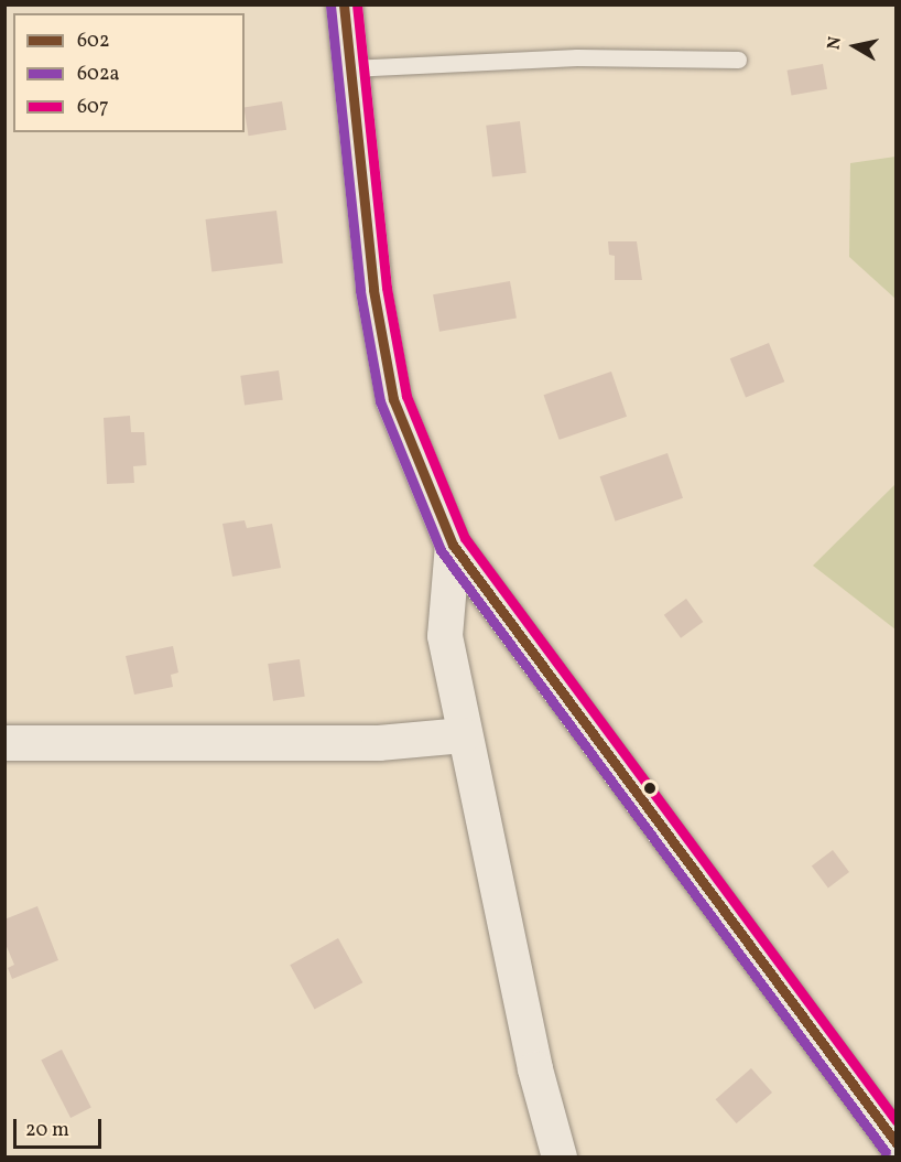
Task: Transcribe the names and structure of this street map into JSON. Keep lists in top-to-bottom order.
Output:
{
  "lines": ["transit line 602", "transit line 607", "transit line 602а"],
  "legend": ["602", "602а", "607"],
  "scale_bar": "20 m",
  "north": "left"
}
